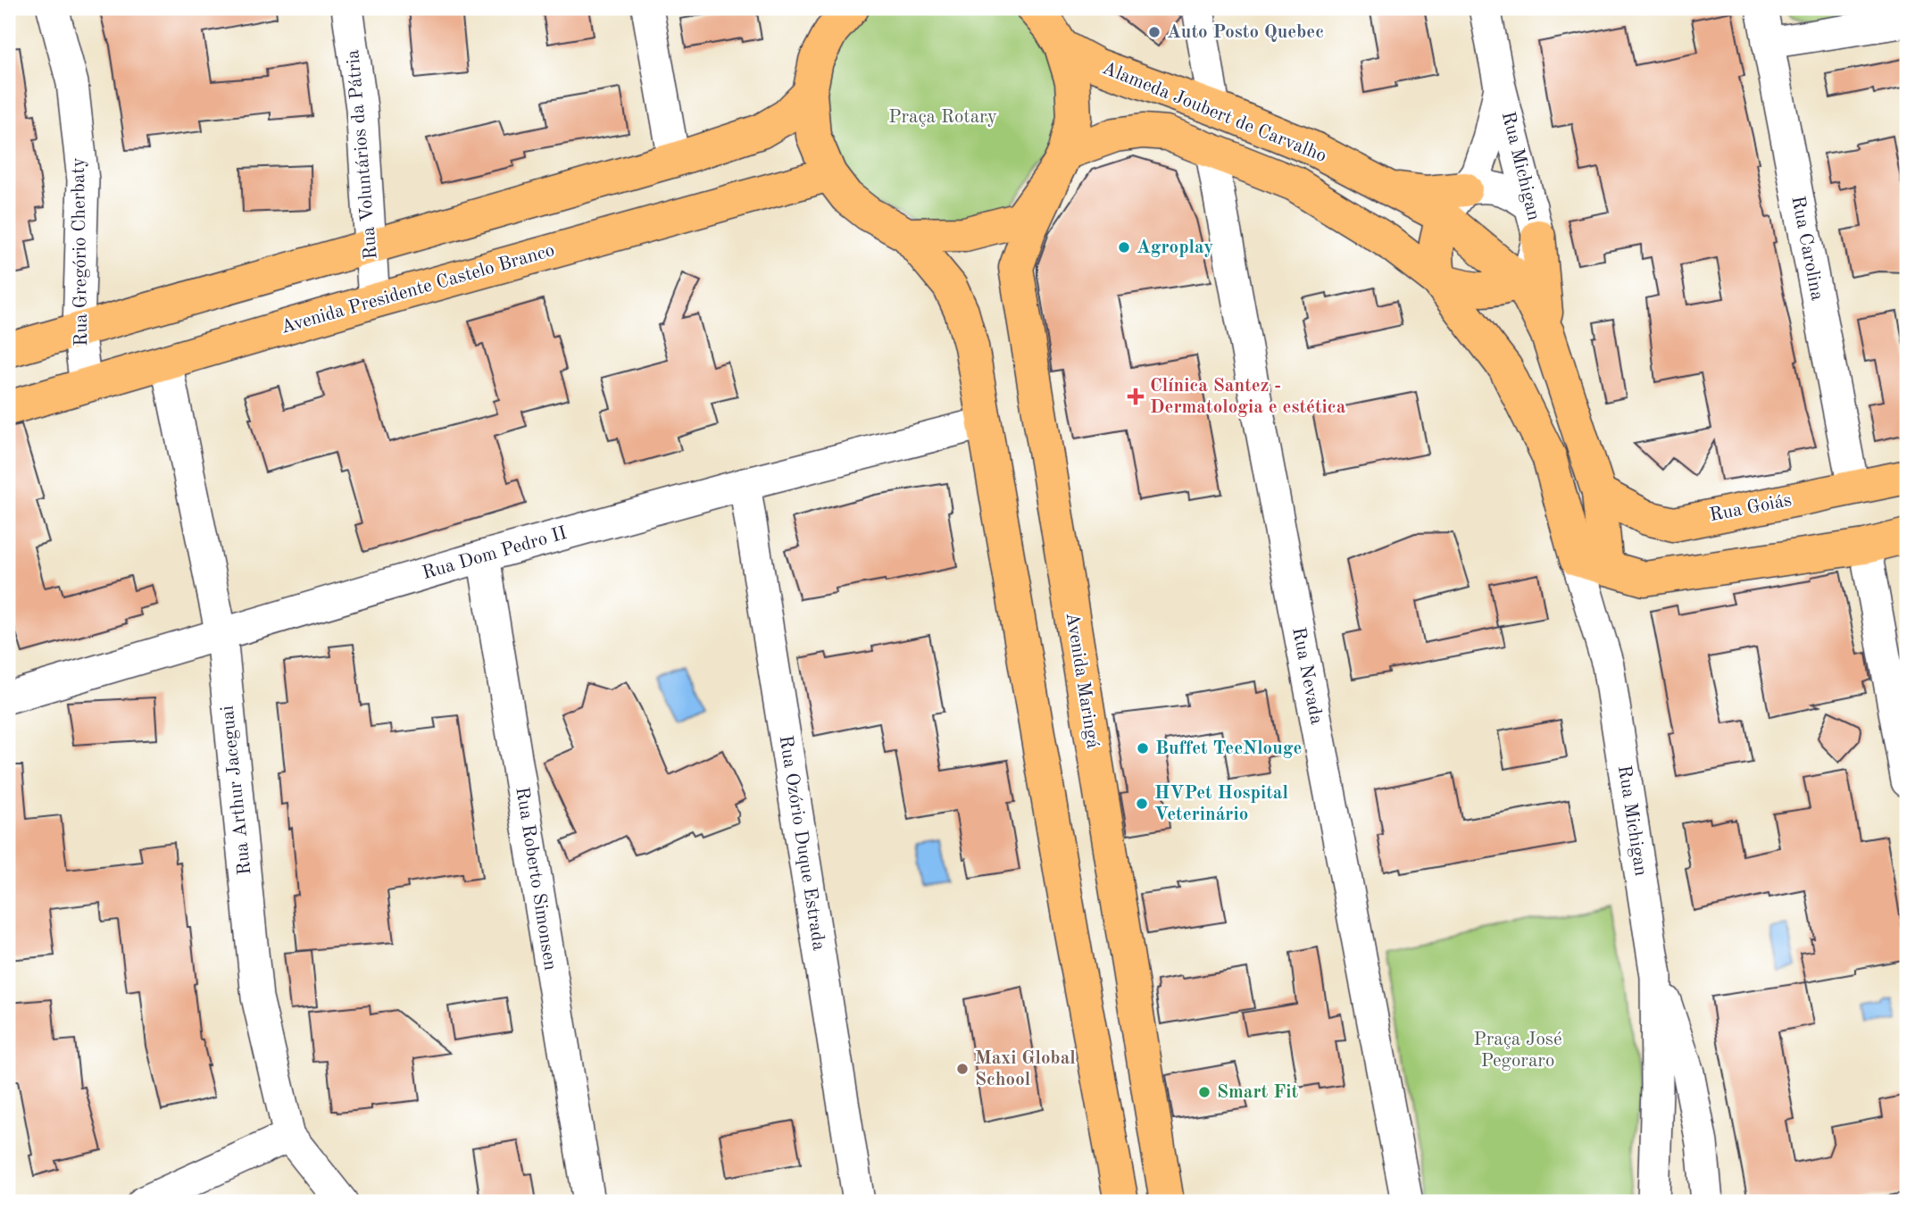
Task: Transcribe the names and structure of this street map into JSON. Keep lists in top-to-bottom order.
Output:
{
  "streets": {
    "main road": [
      "Alameda Joubert de Carvalho",
      "Avenida Presidente Castelo Branco",
      "Rua Goiás",
      "Avenida Maringá"
    ],
    "street": [
      "Rua Voluntários da Pátria",
      "Rua Michigan",
      "Rua Carolina",
      "Rua Gregório Cherbaty",
      "Rua Dom Pedro II",
      "Rua Nevada",
      "Rua Arthur Jaceguai",
      "Rua Ozório Duque Estrada",
      "Rua Roberto Simonsen"
    ]
  },
  "crossings": [
    ["Alameda Joubert de Carvalho", "Rua Michigan"],
    ["Alameda Joubert de Carvalho", "Rua Goiás"],
    ["Alameda Joubert de Carvalho", "Rua Nevada"],
    ["Alameda Joubert de Carvalho", "Avenida Maringá"],
    ["Rua Voluntários da Pátria", "Avenida Presidente Castelo Branco"],
    ["Rua Carolina", "Rua Goiás"],
    ["Rua Gregório Cherbaty", "Avenida Presidente Castelo Branco"],
    ["Avenida Presidente Castelo Branco", "Rua Arthur Jaceguai"],
    ["Rua Dom Pedro II", "Rua Arthur Jaceguai"],
    ["Rua Dom Pedro II", "Rua Ozório Duque Estrada"],
    ["Rua Dom Pedro II", "Rua Roberto Simonsen"]
  ],
  "parks": ["Praça Rotary", "Praça José Pegoraro"],
  "places": {
    "other": [
      "Auto Posto Quebec",
      "Agroplay",
      "Buffet TeeNlouge",
      "HVPet Hospital Veterinário",
      "Maxi Global School",
      "Smart Fit"
    ],
    "health": ["Clínica Santez - Dermatologia e estética"]
  }
}
